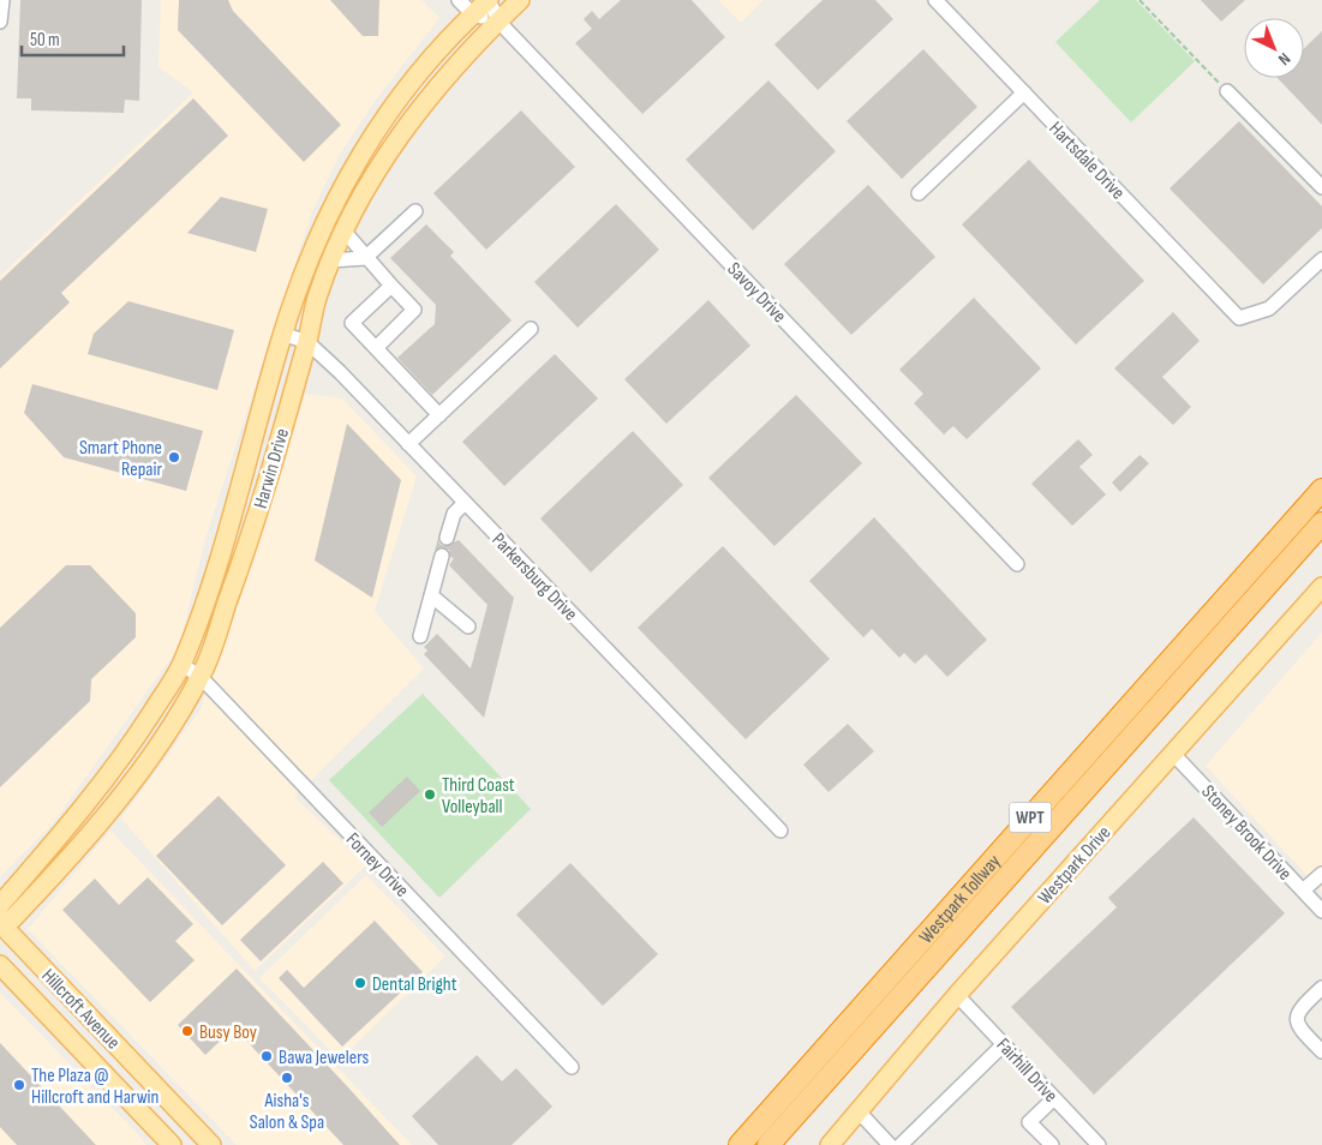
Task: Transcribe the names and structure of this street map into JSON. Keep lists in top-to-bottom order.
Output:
{
  "streets": {
    "highway": ["WPT", "Westpark Tollway"],
    "main road": ["Harwin Drive", "Westpark Drive", "Hillcroft Avenue"],
    "street": [
      "Hartsdale Drive",
      "Savoy Drive",
      "Parkersburg Drive",
      "Stoney Brook Drive",
      "Forney Drive",
      "Fairhill Drive"
    ]
  },
  "crossings": [
    ["Savoy Drive", "Harwin Drive"],
    ["Harwin Drive", "Parkersburg Drive"],
    ["Harwin Drive", "Forney Drive"],
    ["Harwin Drive", "Hillcroft Avenue"],
    ["Stoney Brook Drive", "Westpark Drive"],
    ["Westpark Drive", "Fairhill Drive"]
  ],
  "places": [
    "Smart Phone Repair",
    "Third Coast Volleyball",
    "Dental Bright",
    "Busy Boy",
    "Bawa Jewelers",
    "Aisha's Salon & Spa",
    "The Plaza @ Hillcroft and Harwin"
  ],
  "scale_bar": "50 m",
  "north": "bottom right"
}
